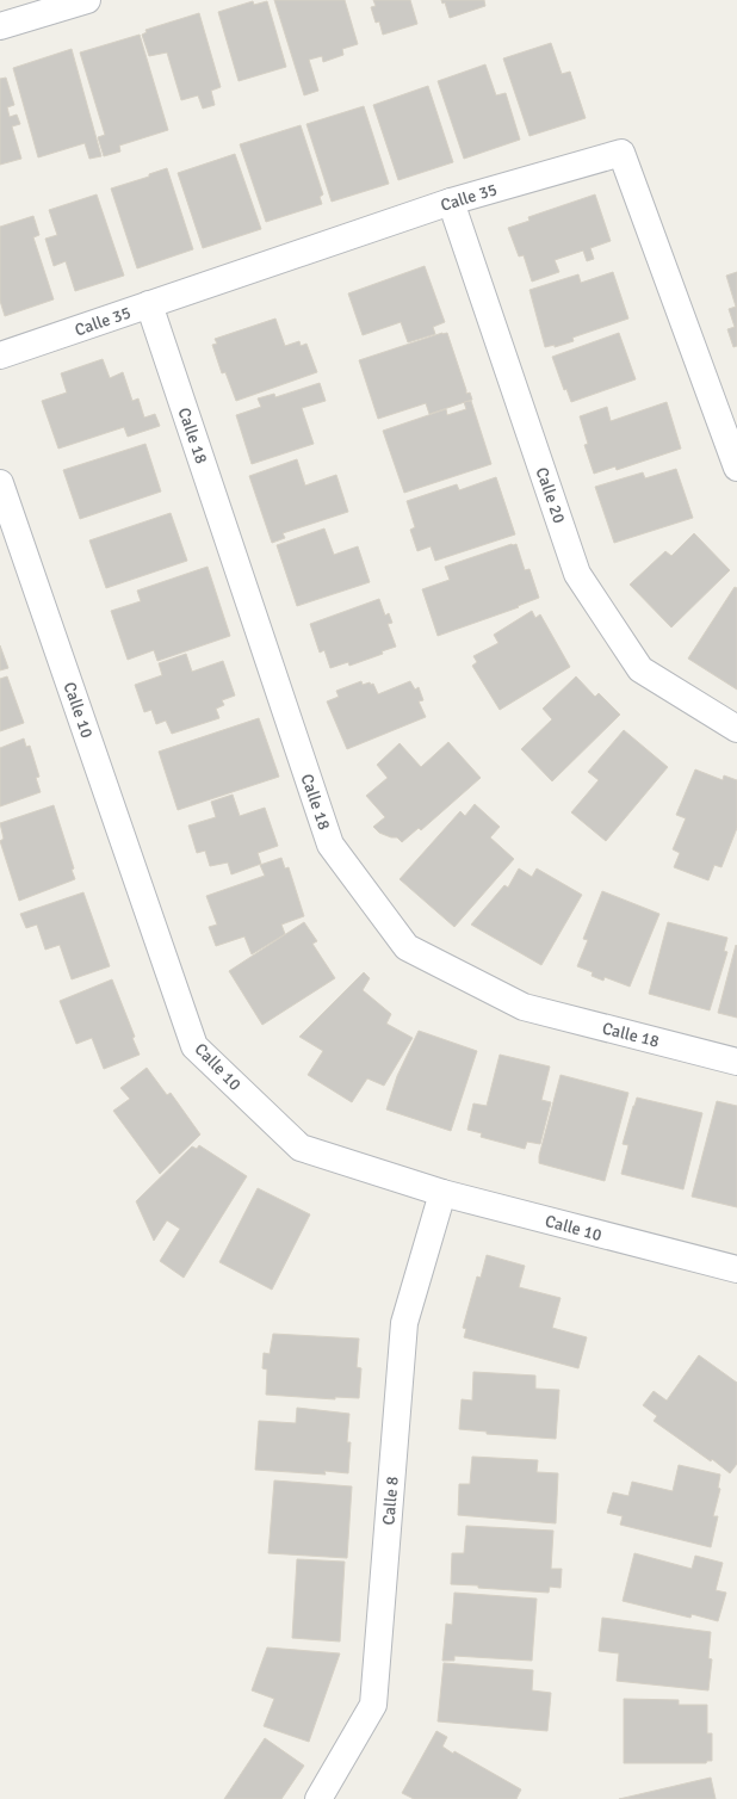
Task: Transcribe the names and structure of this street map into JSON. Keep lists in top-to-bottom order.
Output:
{
  "streets": {
    "street": [
      "Calle 35",
      "Calle 18",
      "Calle 20",
      "Calle 10",
      "Calle 8"
    ]
  },
  "crossings": [
    ["Calle 35", "Calle 18"],
    ["Calle 35", "Calle 20"],
    ["Calle 10", "Calle 8"]
  ]
}
